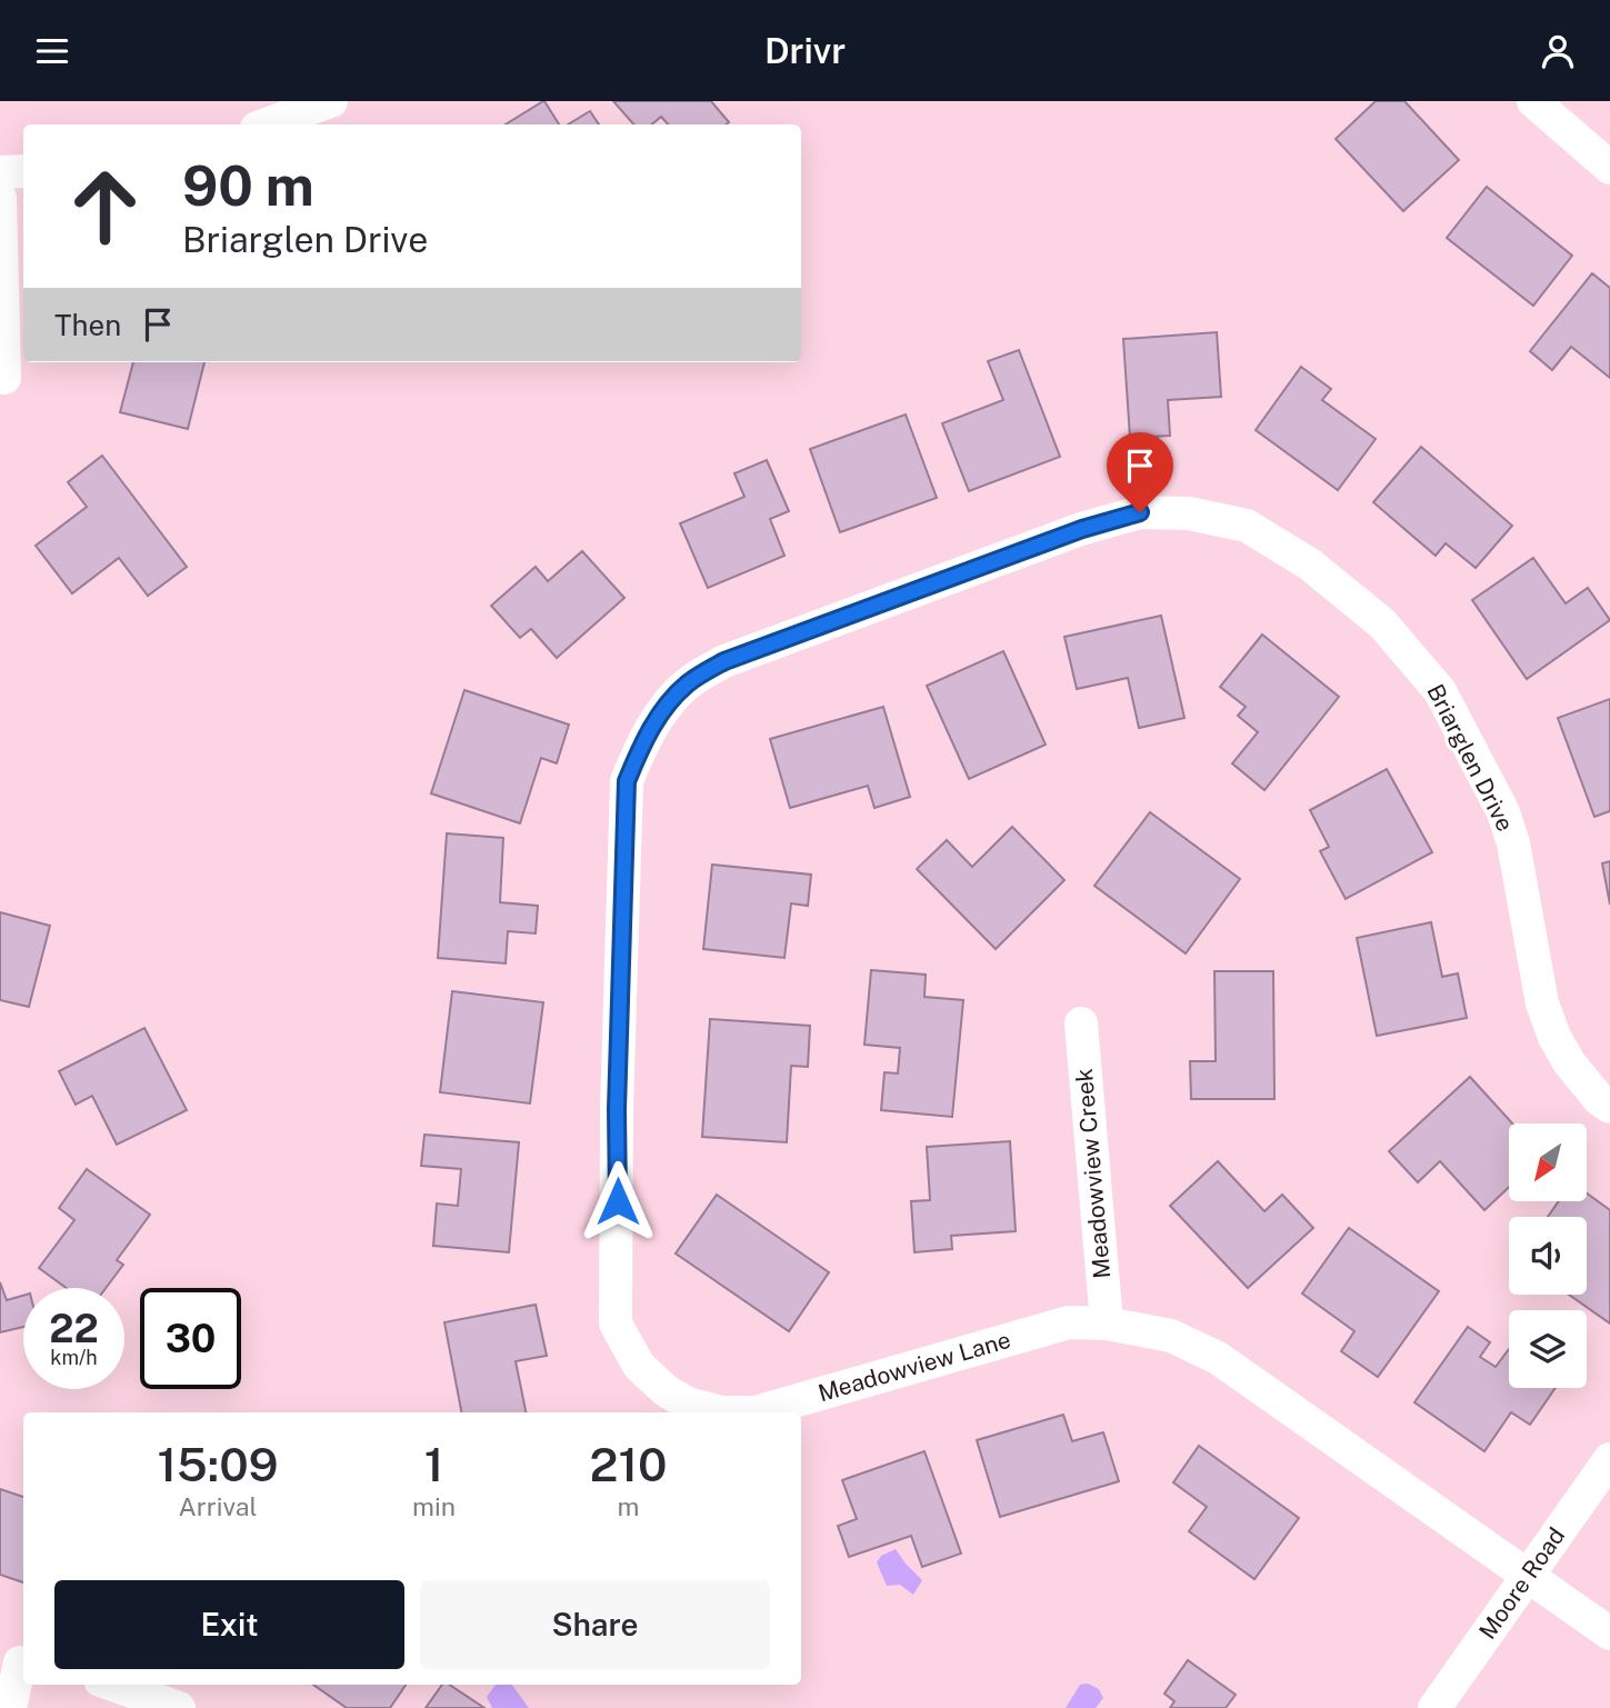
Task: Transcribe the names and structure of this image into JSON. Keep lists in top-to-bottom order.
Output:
{
  "streets": {
    "street": [
      "Briarglen Drive",
      "Meadowview Creek",
      "Meadowview Lane",
      "Moore Road"
    ]
  },
  "crossings": [
    ["Briarglen Drive", "Meadowview Lane"],
    ["Meadowview Creek", "Meadowview Lane"],
    ["Meadowview Lane", "Moore Road"]
  ],
  "north": "bottom left",
  "page": {
    "header": "Drivr",
    "turn": ["90 m", "Briarglen Drive"],
    "then": "Then",
    "speed": "22 km/h",
    "limit": "30",
    "eta": [
      "15:09",
      "Arrival",
      "1",
      "min",
      "210",
      "m"
    ],
    "buttons": ["Exit", "Share"]
  }
}
